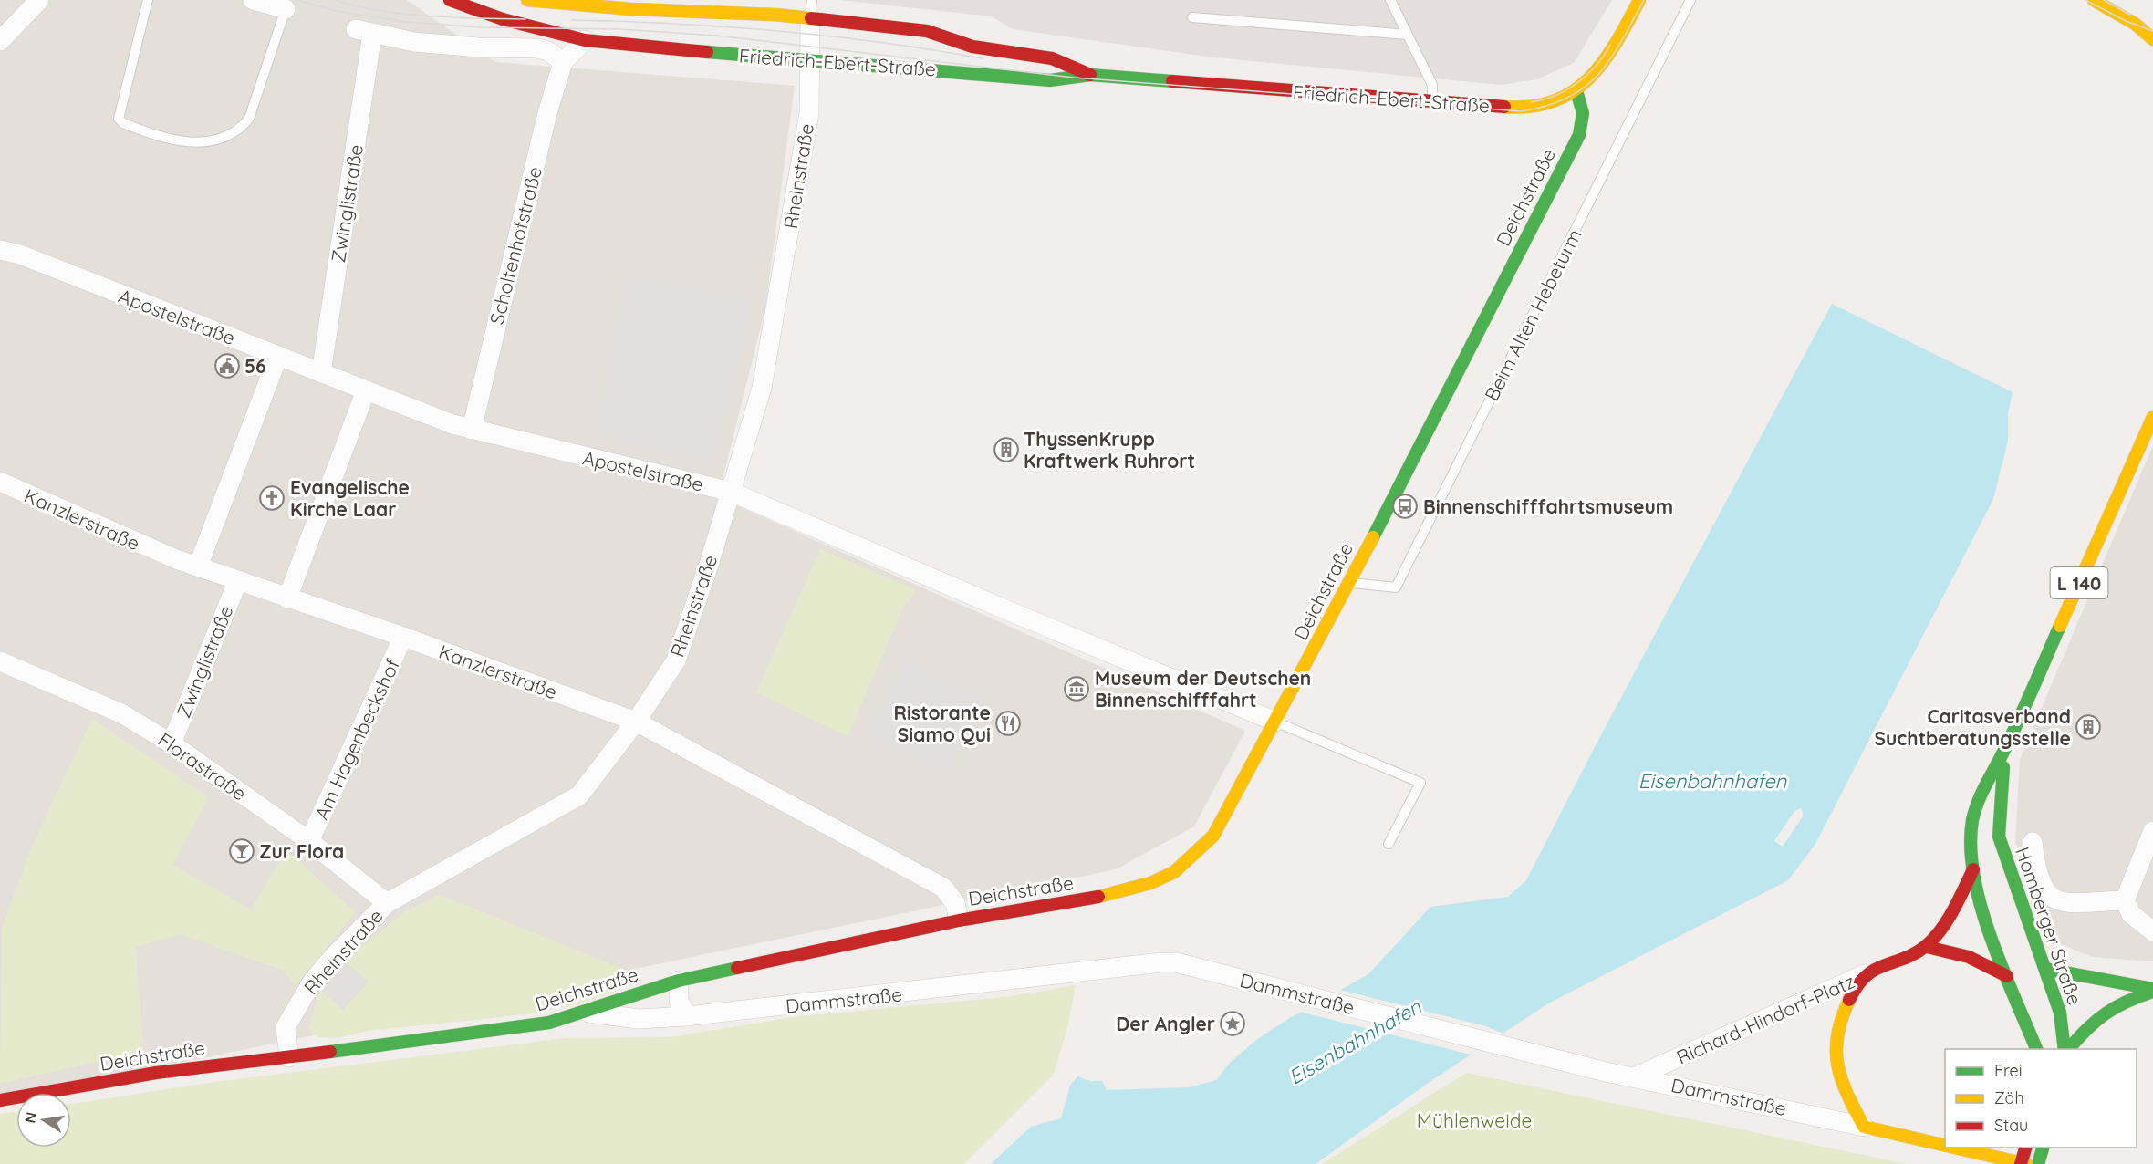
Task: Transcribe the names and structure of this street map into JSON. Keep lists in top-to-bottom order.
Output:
{
  "streets": {
    "main road": [
      "Friedrich-Ebert-Straße",
      "Deichstraße",
      "L 140",
      "Homberger Straße",
      "Dammstraße",
      "Richard-Hindorf-Platz"
    ],
    "street": [
      "Rheinstraße",
      "Zwinglistraße",
      "Scholtenhofstraße",
      "Apostelstraße",
      "Kanzlerstraße",
      "Am Hagenbeckshof",
      "Florastraße"
    ],
    "lane": ["Beim Alten Hebeturm"]
  },
  "crossings": [
    ["Friedrich-Ebert-Straße", "Rheinstraße"],
    ["Friedrich-Ebert-Straße", "Deichstraße"],
    ["Rheinstraße", "Deichstraße"],
    ["Rheinstraße", "Apostelstraße"],
    ["Rheinstraße", "Kanzlerstraße"],
    ["Rheinstraße", "Florastraße"],
    ["Deichstraße", "Beim Alten Hebeturm"],
    ["Deichstraße", "Apostelstraße"],
    ["Deichstraße", "Kanzlerstraße"],
    ["Deichstraße", "Dammstraße"],
    ["Zwinglistraße", "Scholtenhofstraße"],
    ["Zwinglistraße", "Apostelstraße"],
    ["Zwinglistraße", "Kanzlerstraße"],
    ["Zwinglistraße", "Florastraße"],
    ["Scholtenhofstraße", "Apostelstraße"],
    ["Kanzlerstraße", "Am Hagenbeckshof"],
    ["Am Hagenbeckshof", "Florastraße"],
    ["Dammstraße", "Richard-Hindorf-Platz"]
  ],
  "water": ["Eisenbahnhafen"],
  "parks": ["Mühlenweide"],
  "places": {
    "public building": ["56"],
    "building": ["ThyssenKrupp Kraftwerk Ruhrort", "Caritasverband Suchtberatungsstelle"],
    "church": ["Evangelische Kirche Laar"],
    "bus stop": ["Binnenschifffahrtsmuseum"],
    "museum": ["Museum der Deutschen Binnenschifffahrt"],
    "restaurant": ["Ristorante Siamo Qui"],
    "bar": ["Zur Flora"],
    "place": ["Der Angler"]
  },
  "legend": ["Frei", "Zäh", "Stau"],
  "north": "left"
}
